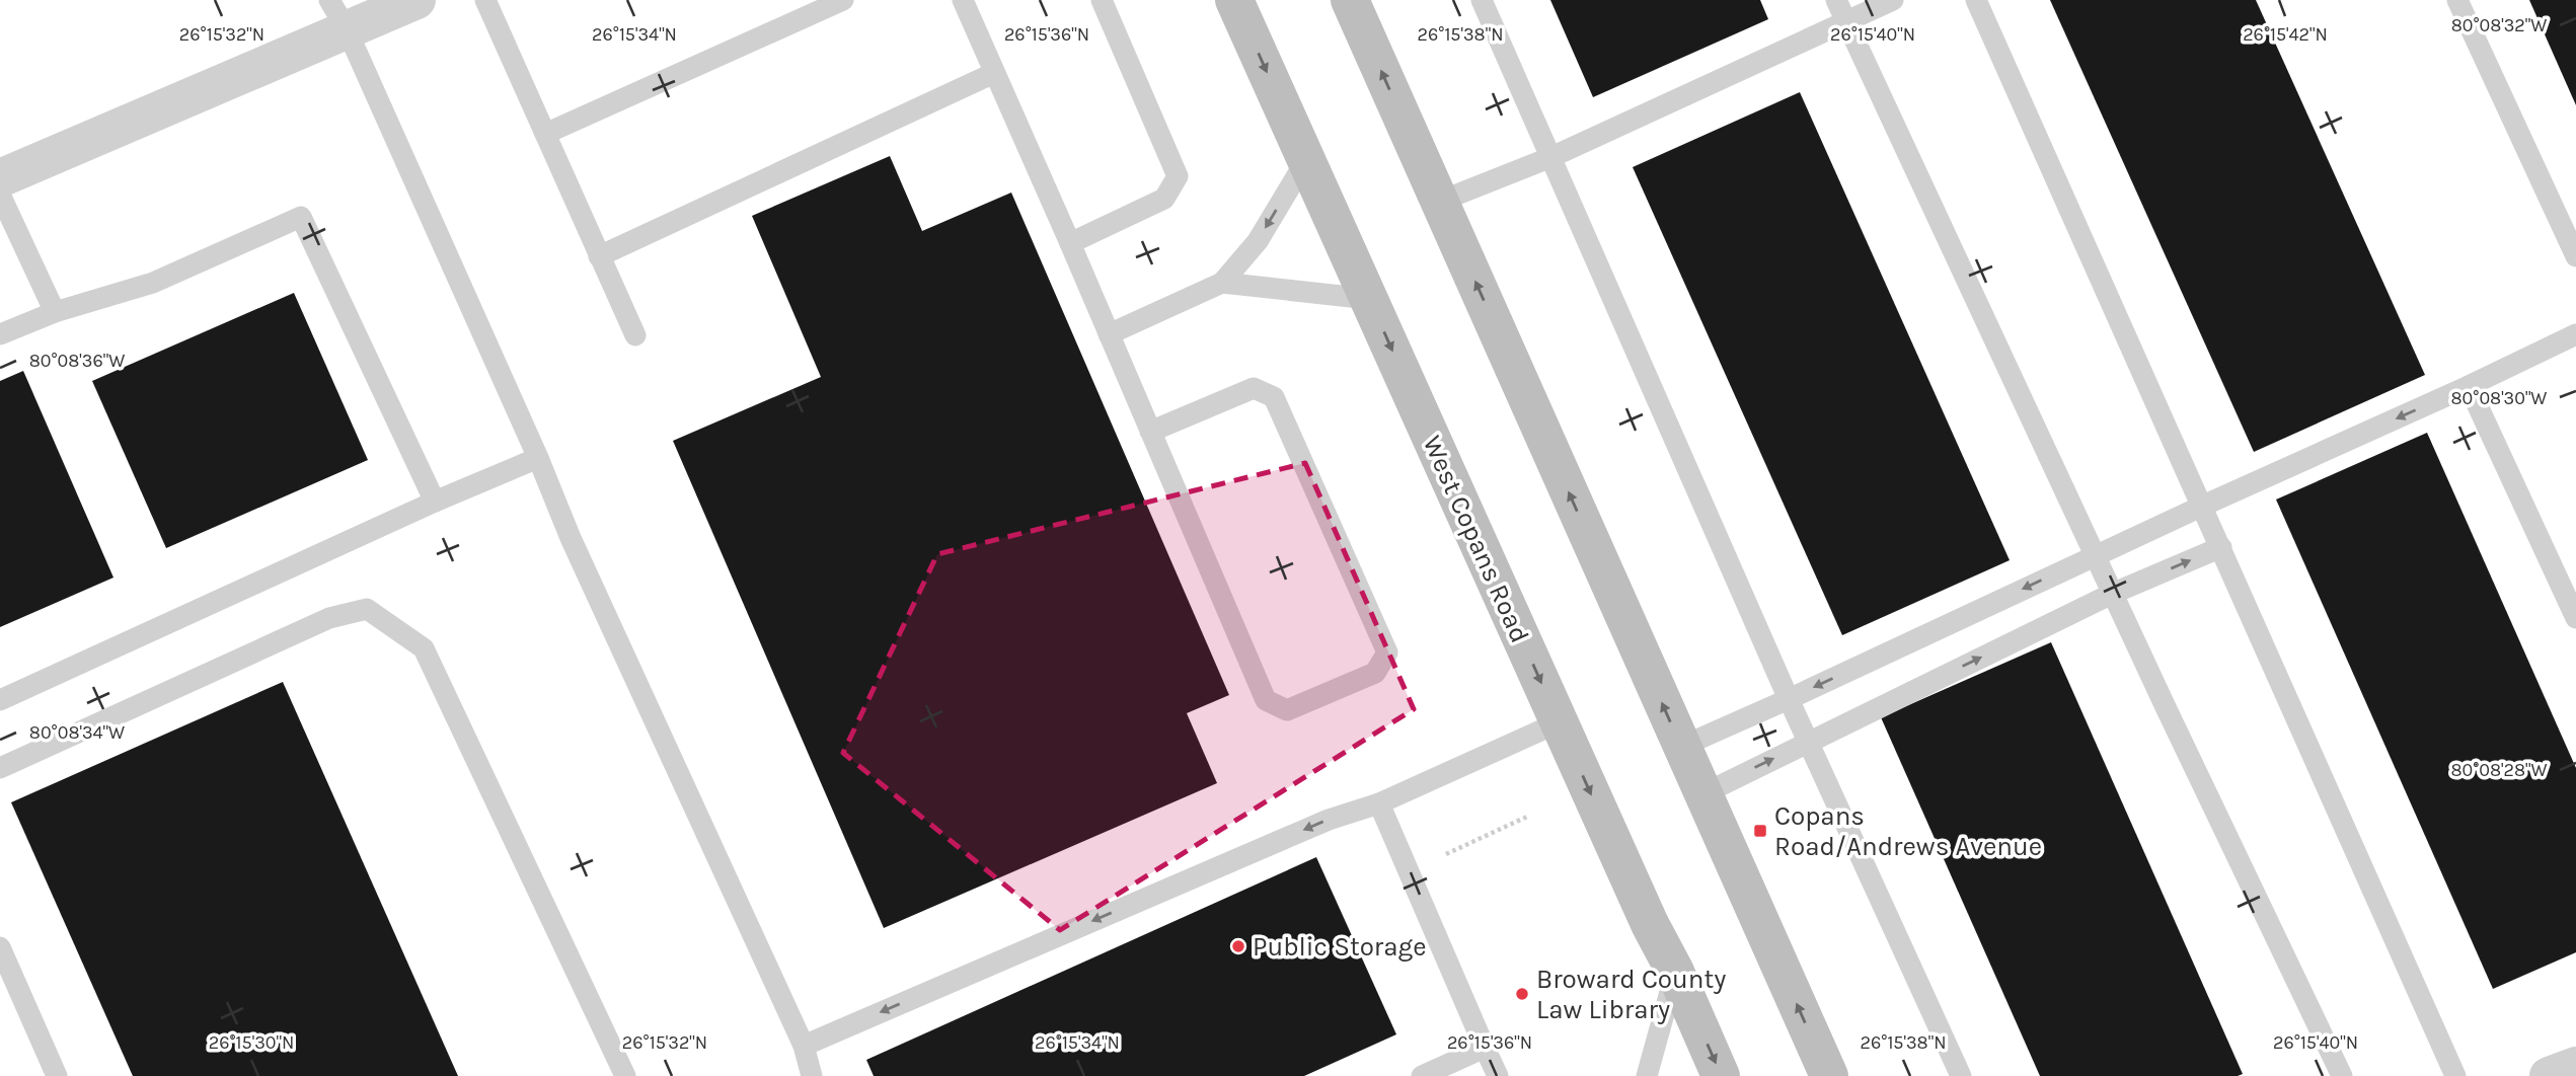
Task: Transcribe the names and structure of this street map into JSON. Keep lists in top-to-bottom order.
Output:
{
  "streets": {
    "main road": ["West Copans Road"]
  },
  "places": {
    "transit": ["Copans Road/Andrews Avenue"],
    "other": ["Public Storage", "Broward County Law Library"]
  },
  "coordinates": [
    "80°08'32\"W",
    "26°15'32\"N",
    "26°15'34\"N",
    "26°15'36\"N",
    "26°15'40\"N",
    "26°15'42\"N",
    "26°15'38\"N",
    "80°08'36\"W",
    "80°08'30\"W",
    "80°08'34\"W",
    "80°08'28\"W",
    "26°15'30\"N"
  ]
}
